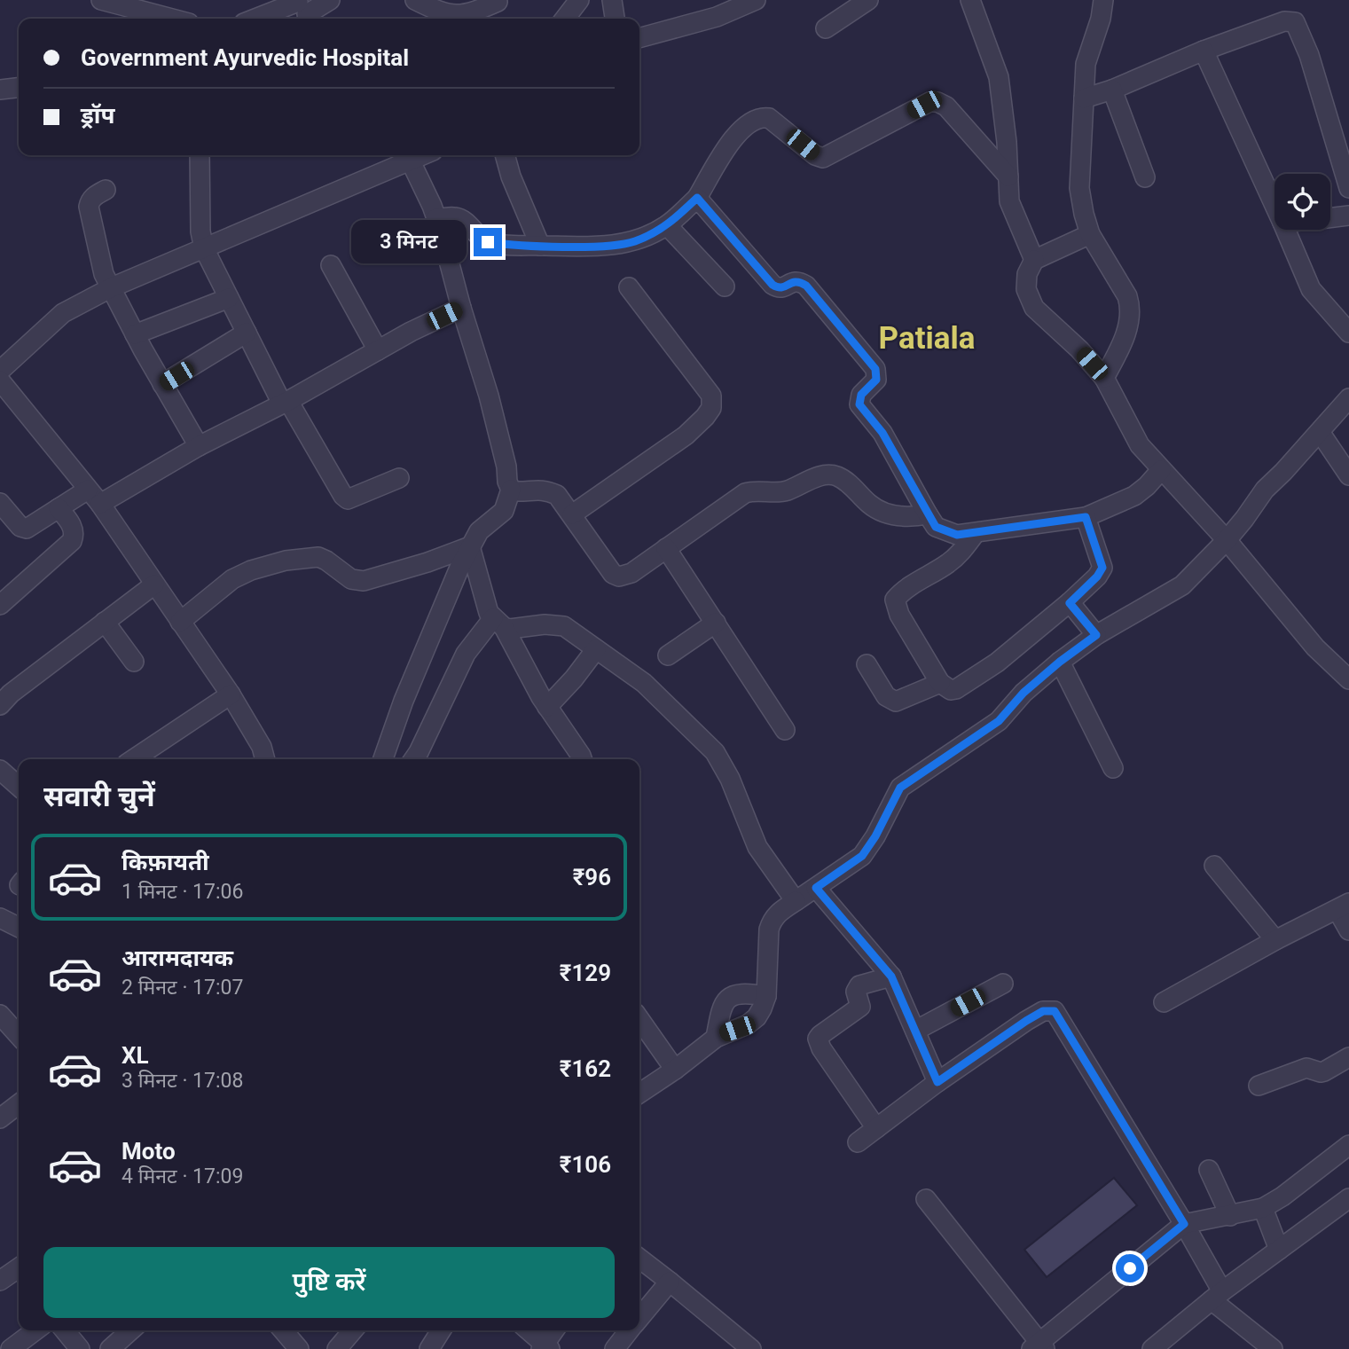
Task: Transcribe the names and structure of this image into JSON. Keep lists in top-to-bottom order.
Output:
{
  "districts": ["Patiala"],
  "page": {
    "banner": ["Government Ayurvedic Hospital", "ड्रॉप"],
    "bubble": "3 मिनट",
    "heading": "सवारी चुनें",
    "list": [
      {
        "name": "किफ़ायती",
        "note": "1 मिनट · 17:06",
        "value": "₹96"
      },
      {
        "name": "आरामदायक",
        "note": "2 मिनट · 17:07",
        "value": "₹129"
      },
      {
        "name": "XL",
        "note": "3 मिनट · 17:08",
        "value": "₹162"
      },
      {
        "name": "Moto",
        "note": "4 मिनट · 17:09",
        "value": "₹106"
      }
    ],
    "buttons": "पुष्टि करें"
  }
}
